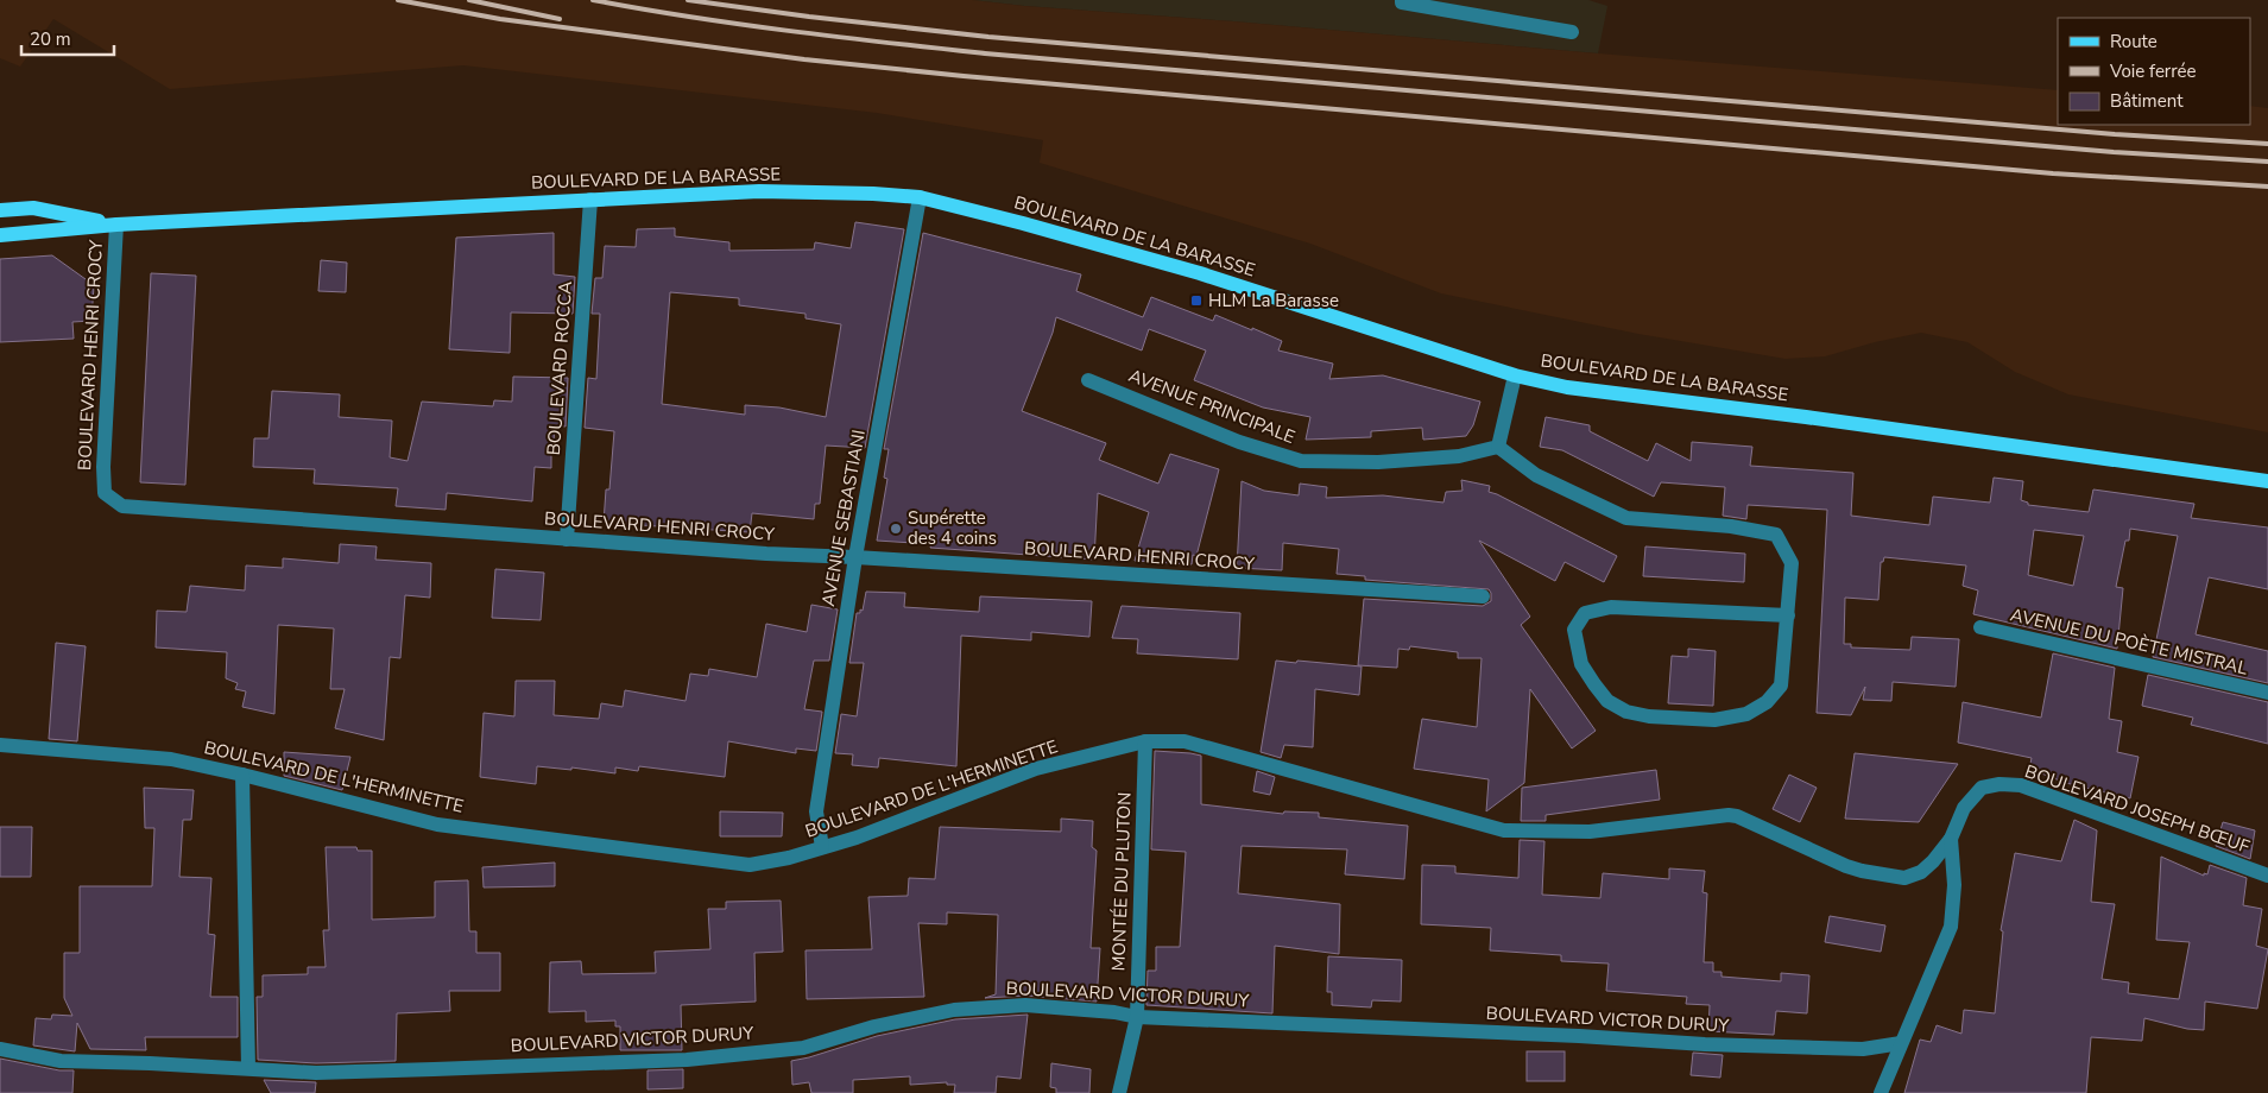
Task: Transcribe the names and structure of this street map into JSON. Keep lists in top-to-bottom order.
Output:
{
  "streets": {
    "main road": ["BOULEVARD DE LA BARASSE"],
    "street": [
      "BOULEVARD HENRI CROCY",
      "BOULEVARD ROCCA",
      "AVENUE PRINCIPALE",
      "AVENUE SEBASTIANI",
      "AVENUE DU POÈTE MISTRAL",
      "BOULEVARD DE L'HERMINETTE",
      "BOULEVARD JOSEPH BŒUF",
      "MONTÉE DU PLUTON",
      "BOULEVARD VICTOR DURUY"
    ]
  },
  "crossings": [
    ["BOULEVARD DE LA BARASSE", "BOULEVARD HENRI CROCY"],
    ["BOULEVARD DE LA BARASSE", "BOULEVARD ROCCA"],
    ["BOULEVARD DE LA BARASSE", "AVENUE SEBASTIANI"],
    ["BOULEVARD HENRI CROCY", "BOULEVARD ROCCA"],
    ["BOULEVARD HENRI CROCY", "AVENUE SEBASTIANI"],
    ["AVENUE SEBASTIANI", "BOULEVARD DE L'HERMINETTE"],
    ["BOULEVARD DE L'HERMINETTE", "BOULEVARD JOSEPH BŒUF"],
    ["BOULEVARD DE L'HERMINETTE", "MONTÉE DU PLUTON"],
    ["MONTÉE DU PLUTON", "BOULEVARD VICTOR DURUY"]
  ],
  "places": {
    "transit": ["HLM La Barasse"],
    "other": ["Supérette des 4 coins"]
  },
  "legend": ["Route", "Voie ferrée", "Bâtiment"],
  "scale_bar": "20 m"
}
